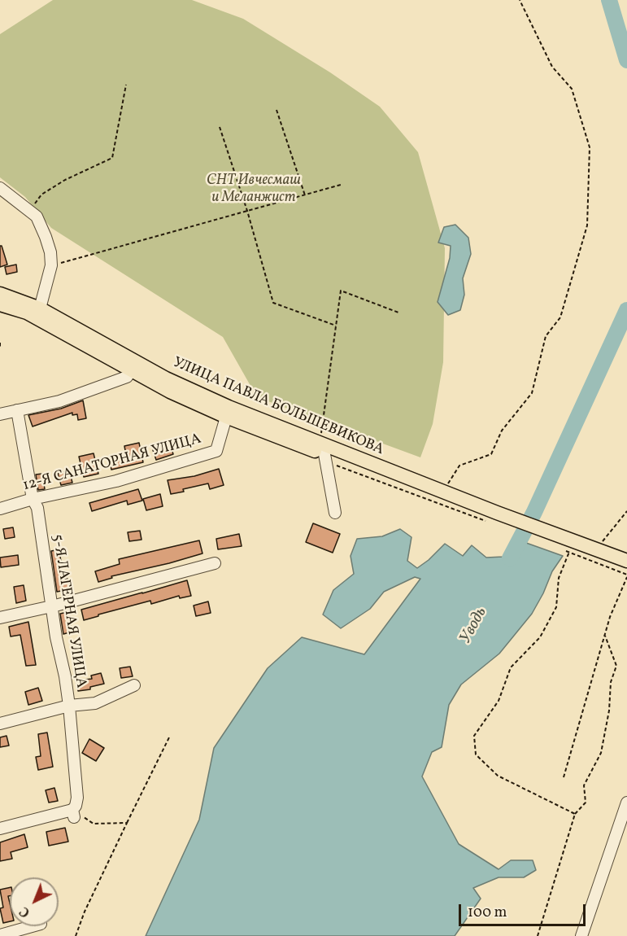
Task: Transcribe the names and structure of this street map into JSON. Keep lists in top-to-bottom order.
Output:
{
  "streets": {
    "main road": ["УЛИЦА ПАВЛА БОЛЬШЕВИКОВА"],
    "street": ["12-Я САНАТОРНАЯ УЛИЦА", "5-Я ЛАГЕРНАЯ УЛИЦА"]
  },
  "crossings": [
    ["УЛИЦА ПАВЛА БОЛЬШЕВИКОВА", "12-Я САНАТОРНАЯ УЛИЦА"],
    ["12-Я САНАТОРНАЯ УЛИЦА", "5-Я ЛАГЕРНАЯ УЛИЦА"]
  ],
  "water": ["Уводь"],
  "parks": ["СНТ Ивчесмаш и Меланжист"],
  "scale_bar": "100 m",
  "north": "bottom left"
}
